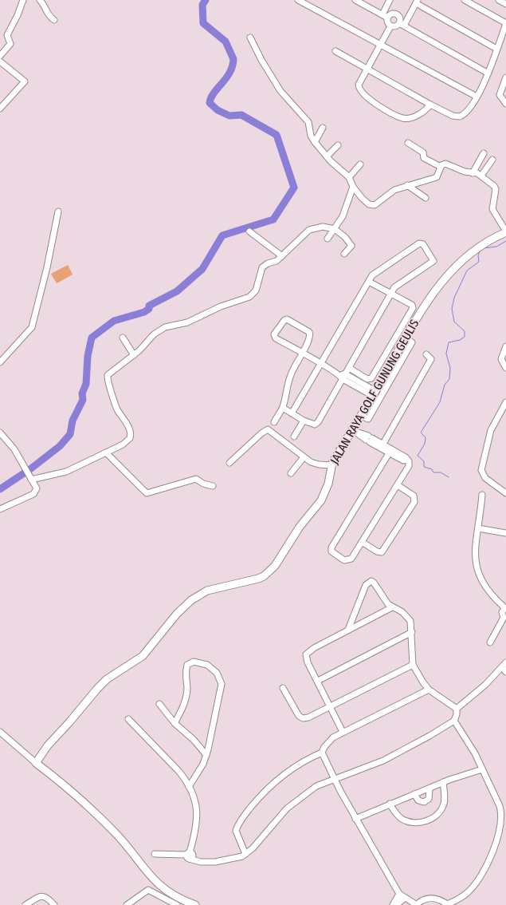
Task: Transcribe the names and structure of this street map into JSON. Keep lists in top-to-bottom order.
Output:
{
  "streets": {
    "main road": ["JALAN RAYA GOLF GUNUNG GEULIS"]
  }
}
